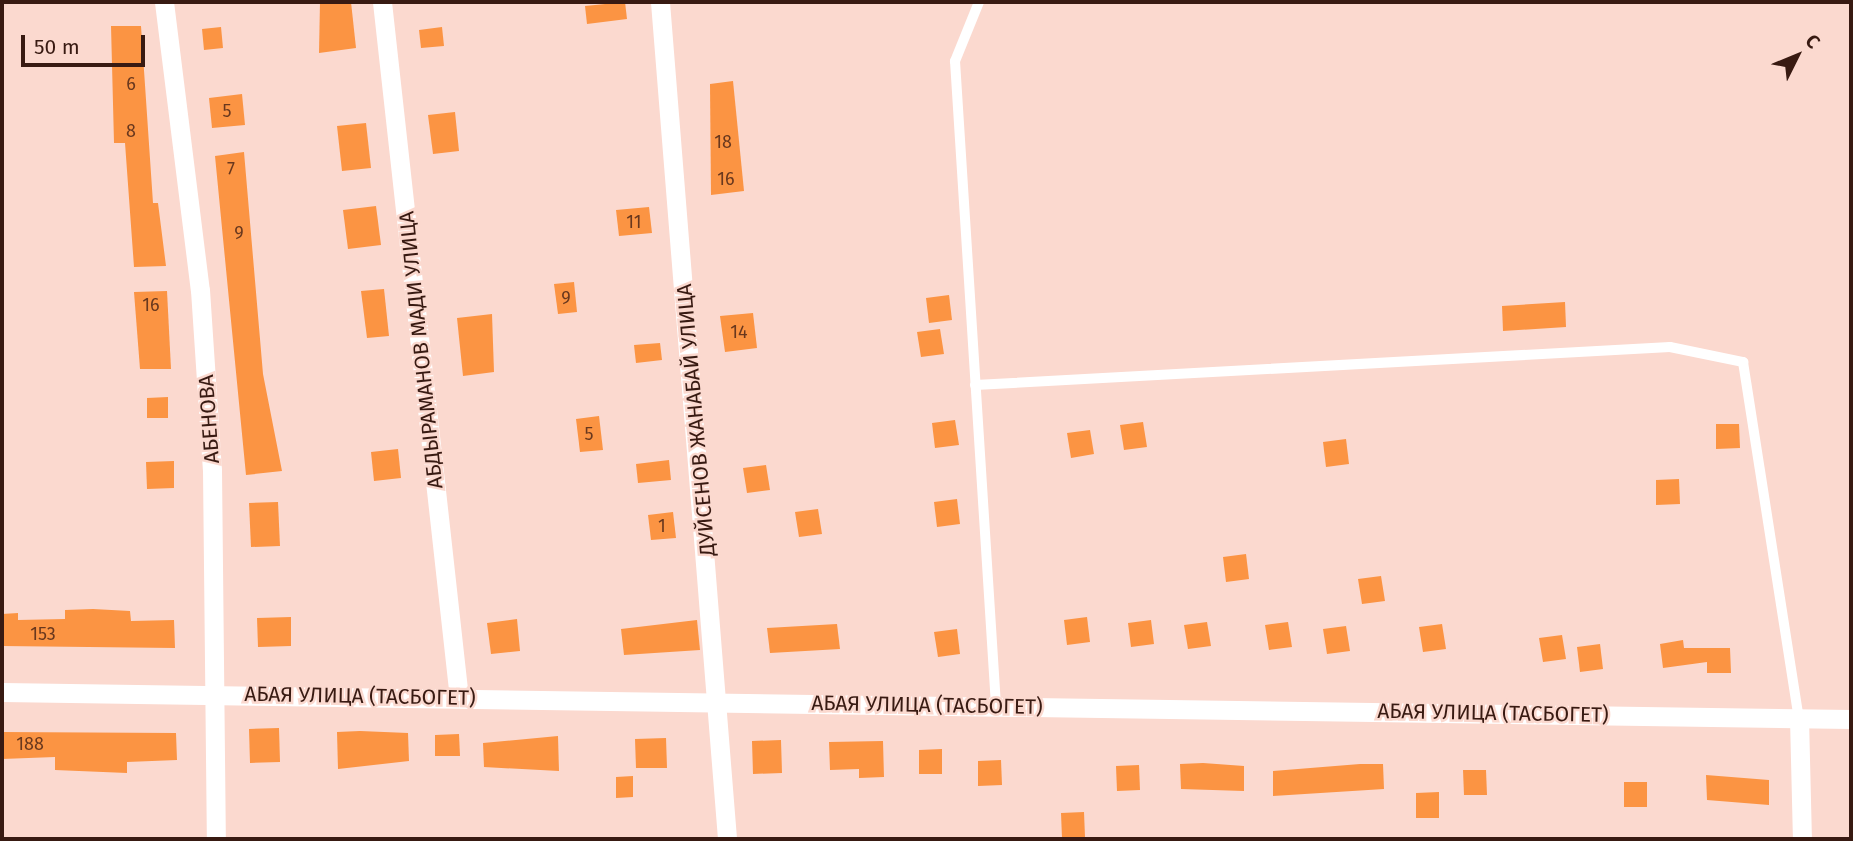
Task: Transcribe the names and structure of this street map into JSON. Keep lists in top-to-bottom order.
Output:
{
  "streets": {
    "street": [
      "АБДЫРАМАНОВ МАДИ УЛИЦА",
      "АБЕНОВА",
      "ДУЙСЕНОВ ЖАНАБАЙ УЛИЦА",
      "АБАЯ УЛИЦА (ТАСБОГЕТ)"
    ]
  },
  "crossings": [
    ["АБДЫРАМАНОВ МАДИ УЛИЦА", "АБАЯ УЛИЦА (ТАСБОГЕТ)"],
    ["АБЕНОВА", "АБАЯ УЛИЦА (ТАСБОГЕТ)"],
    ["ДУЙСЕНОВ ЖАНАБАЙ УЛИЦА", "АБАЯ УЛИЦА (ТАСБОГЕТ)"]
  ],
  "house_numbers": [
    "6",
    "5",
    "8",
    "18",
    "7",
    "16",
    "11",
    "9",
    "9",
    "16",
    "14",
    "5",
    "1",
    "153",
    "188"
  ],
  "scale_bar": "50 m",
  "north": "top right"
}
